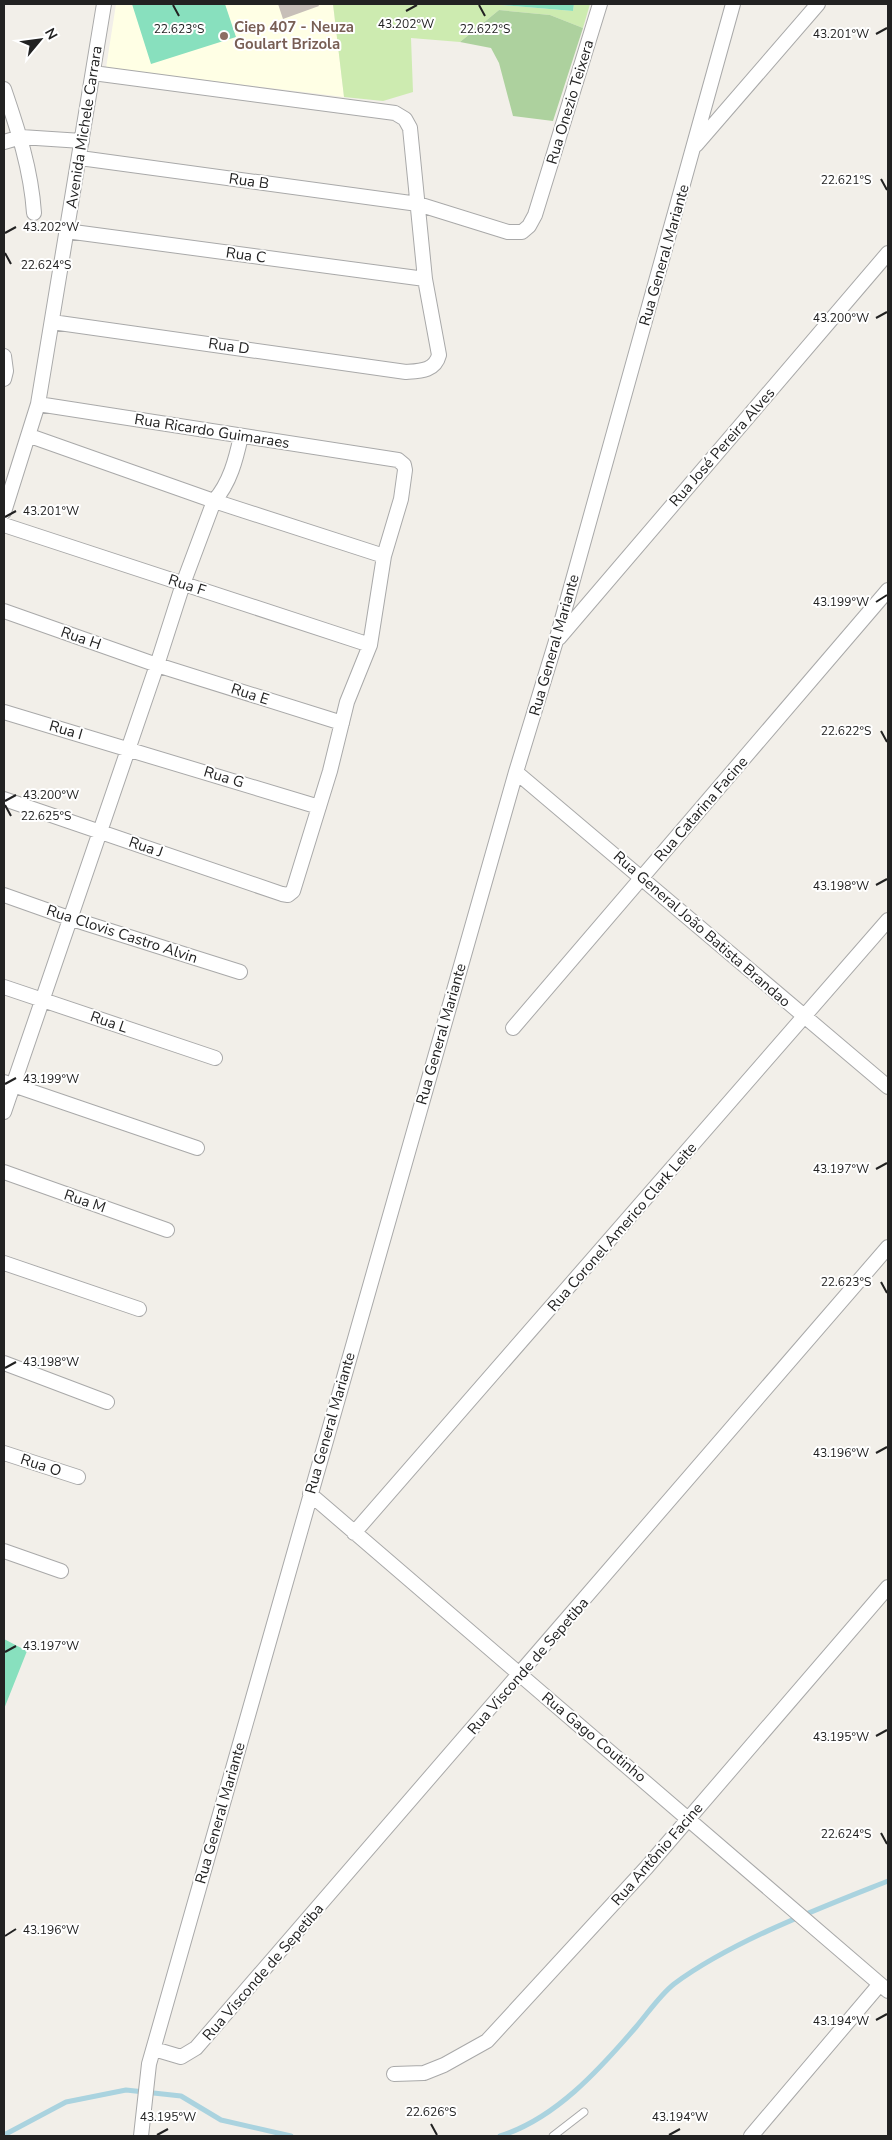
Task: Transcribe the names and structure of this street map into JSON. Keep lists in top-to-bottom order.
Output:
{
  "streets": {
    "street": [
      "Rua Onezio Teixera",
      "Avenida Michele Carrara",
      "Rua B",
      "Rua C",
      "Rua General Mariante",
      "Rua D",
      "Rua Ricardo Guimaraes",
      "Rua José Pereira Alves",
      "Rua F",
      "Rua H",
      "Rua E",
      "Rua I",
      "Rua G",
      "Rua Catarina Facine",
      "Rua J",
      "Rua General João Batista Brandao",
      "Rua Clovis Castro Alvin",
      "Rua L",
      "Rua M",
      "Rua Coronel Americo Clark Leite",
      "Rua O",
      "Rua Visconde de Sepetiba",
      "Rua Gago Coutinho",
      "Rua Antônio Facine"
    ]
  },
  "crossings": [
    ["Rua Onezio Teixera", "Rua B"],
    ["Avenida Michele Carrara", "Rua B"],
    ["Avenida Michele Carrara", "Rua C"],
    ["Avenida Michele Carrara", "Rua D"],
    ["Avenida Michele Carrara", "Rua Ricardo Guimaraes"],
    ["Rua C", "Rua D"],
    ["Rua General Mariante", "Rua José Pereira Alves"],
    ["Rua General Mariante", "Rua General João Batista Brandao"],
    ["Rua General Mariante", "Rua Visconde de Sepetiba"],
    ["Rua General Mariante", "Rua Gago Coutinho"],
    ["Rua H", "Rua E"],
    ["Rua I", "Rua G"],
    ["Rua G", "Rua J"],
    ["Rua Catarina Facine", "Rua General João Batista Brandao"],
    ["Rua General João Batista Brandao", "Rua Coronel Americo Clark Leite"],
    ["Rua Coronel Americo Clark Leite", "Rua Gago Coutinho"],
    ["Rua Visconde de Sepetiba", "Rua Gago Coutinho"],
    ["Rua Gago Coutinho", "Rua Antônio Facine"]
  ],
  "places": ["Ciep 407 - Neuza Goulart Brizola"],
  "north": "top right",
  "coordinates": [
    "43.202°W",
    "22.623°S",
    "22.622°S",
    "43.201°W",
    "22.621°S",
    "22.624°S",
    "43.200°W",
    "43.199°W",
    "22.625°S",
    "43.198°W",
    "43.197°W",
    "43.196°W",
    "43.195°W",
    "43.194°W",
    "22.626°S"
  ]
}
